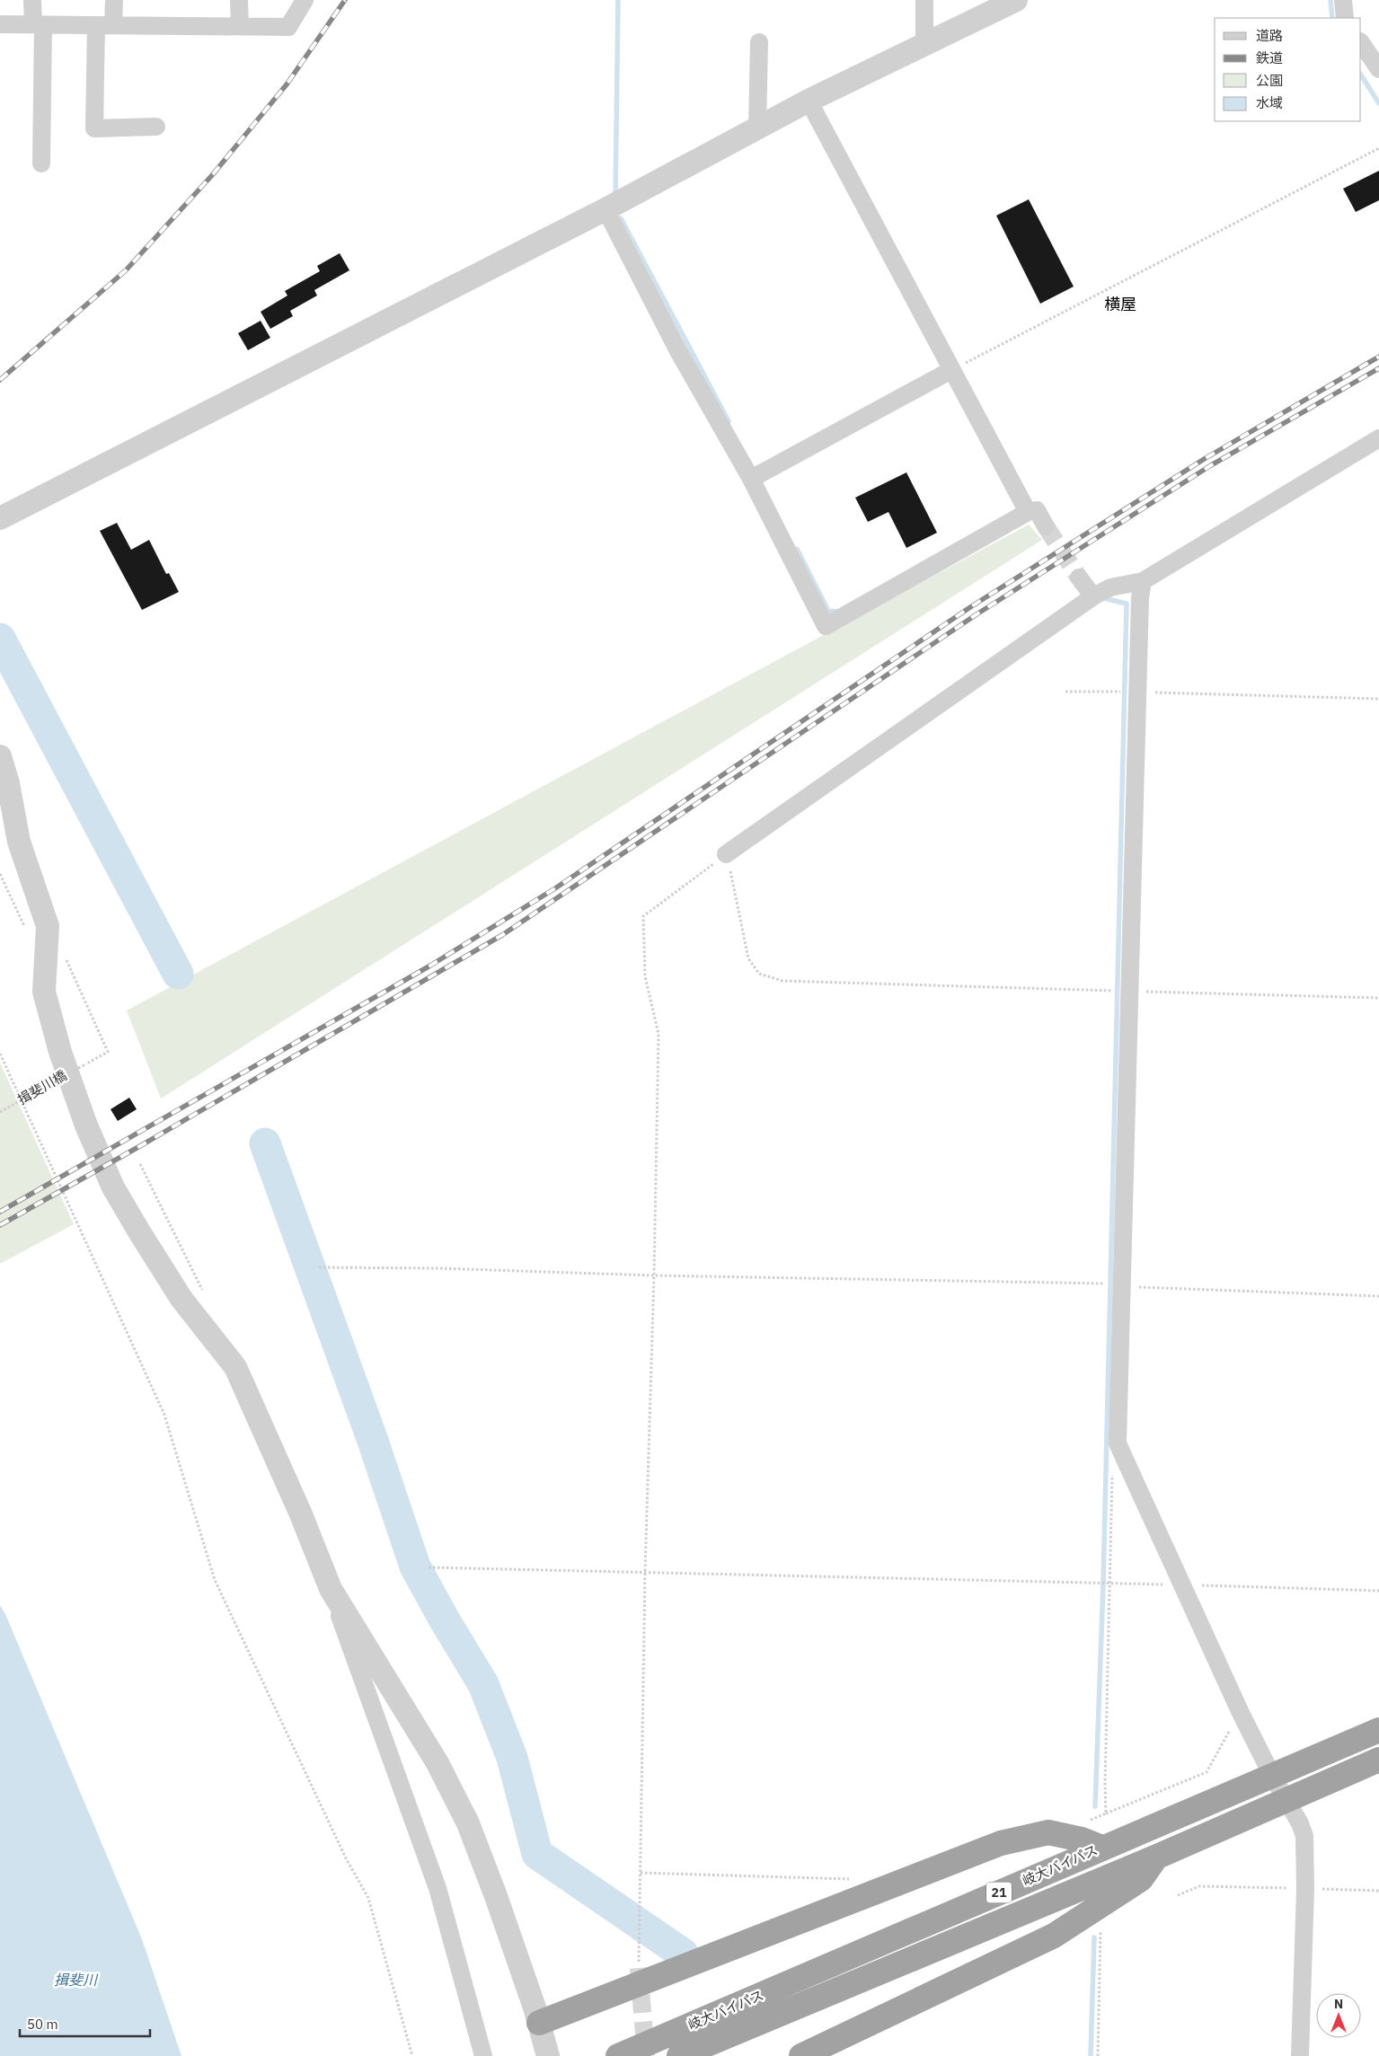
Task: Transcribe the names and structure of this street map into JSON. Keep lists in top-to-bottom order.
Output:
{
  "streets": {
    "highway": ["岐大バイパス", "21"],
    "path": ["揖斐川橋"]
  },
  "districts": ["横屋"],
  "water": ["揖斐川"],
  "legend": [
    "道路",
    "鉄道",
    "公園",
    "水域"
  ],
  "scale_bar": "50 m",
  "north": "top"
}
